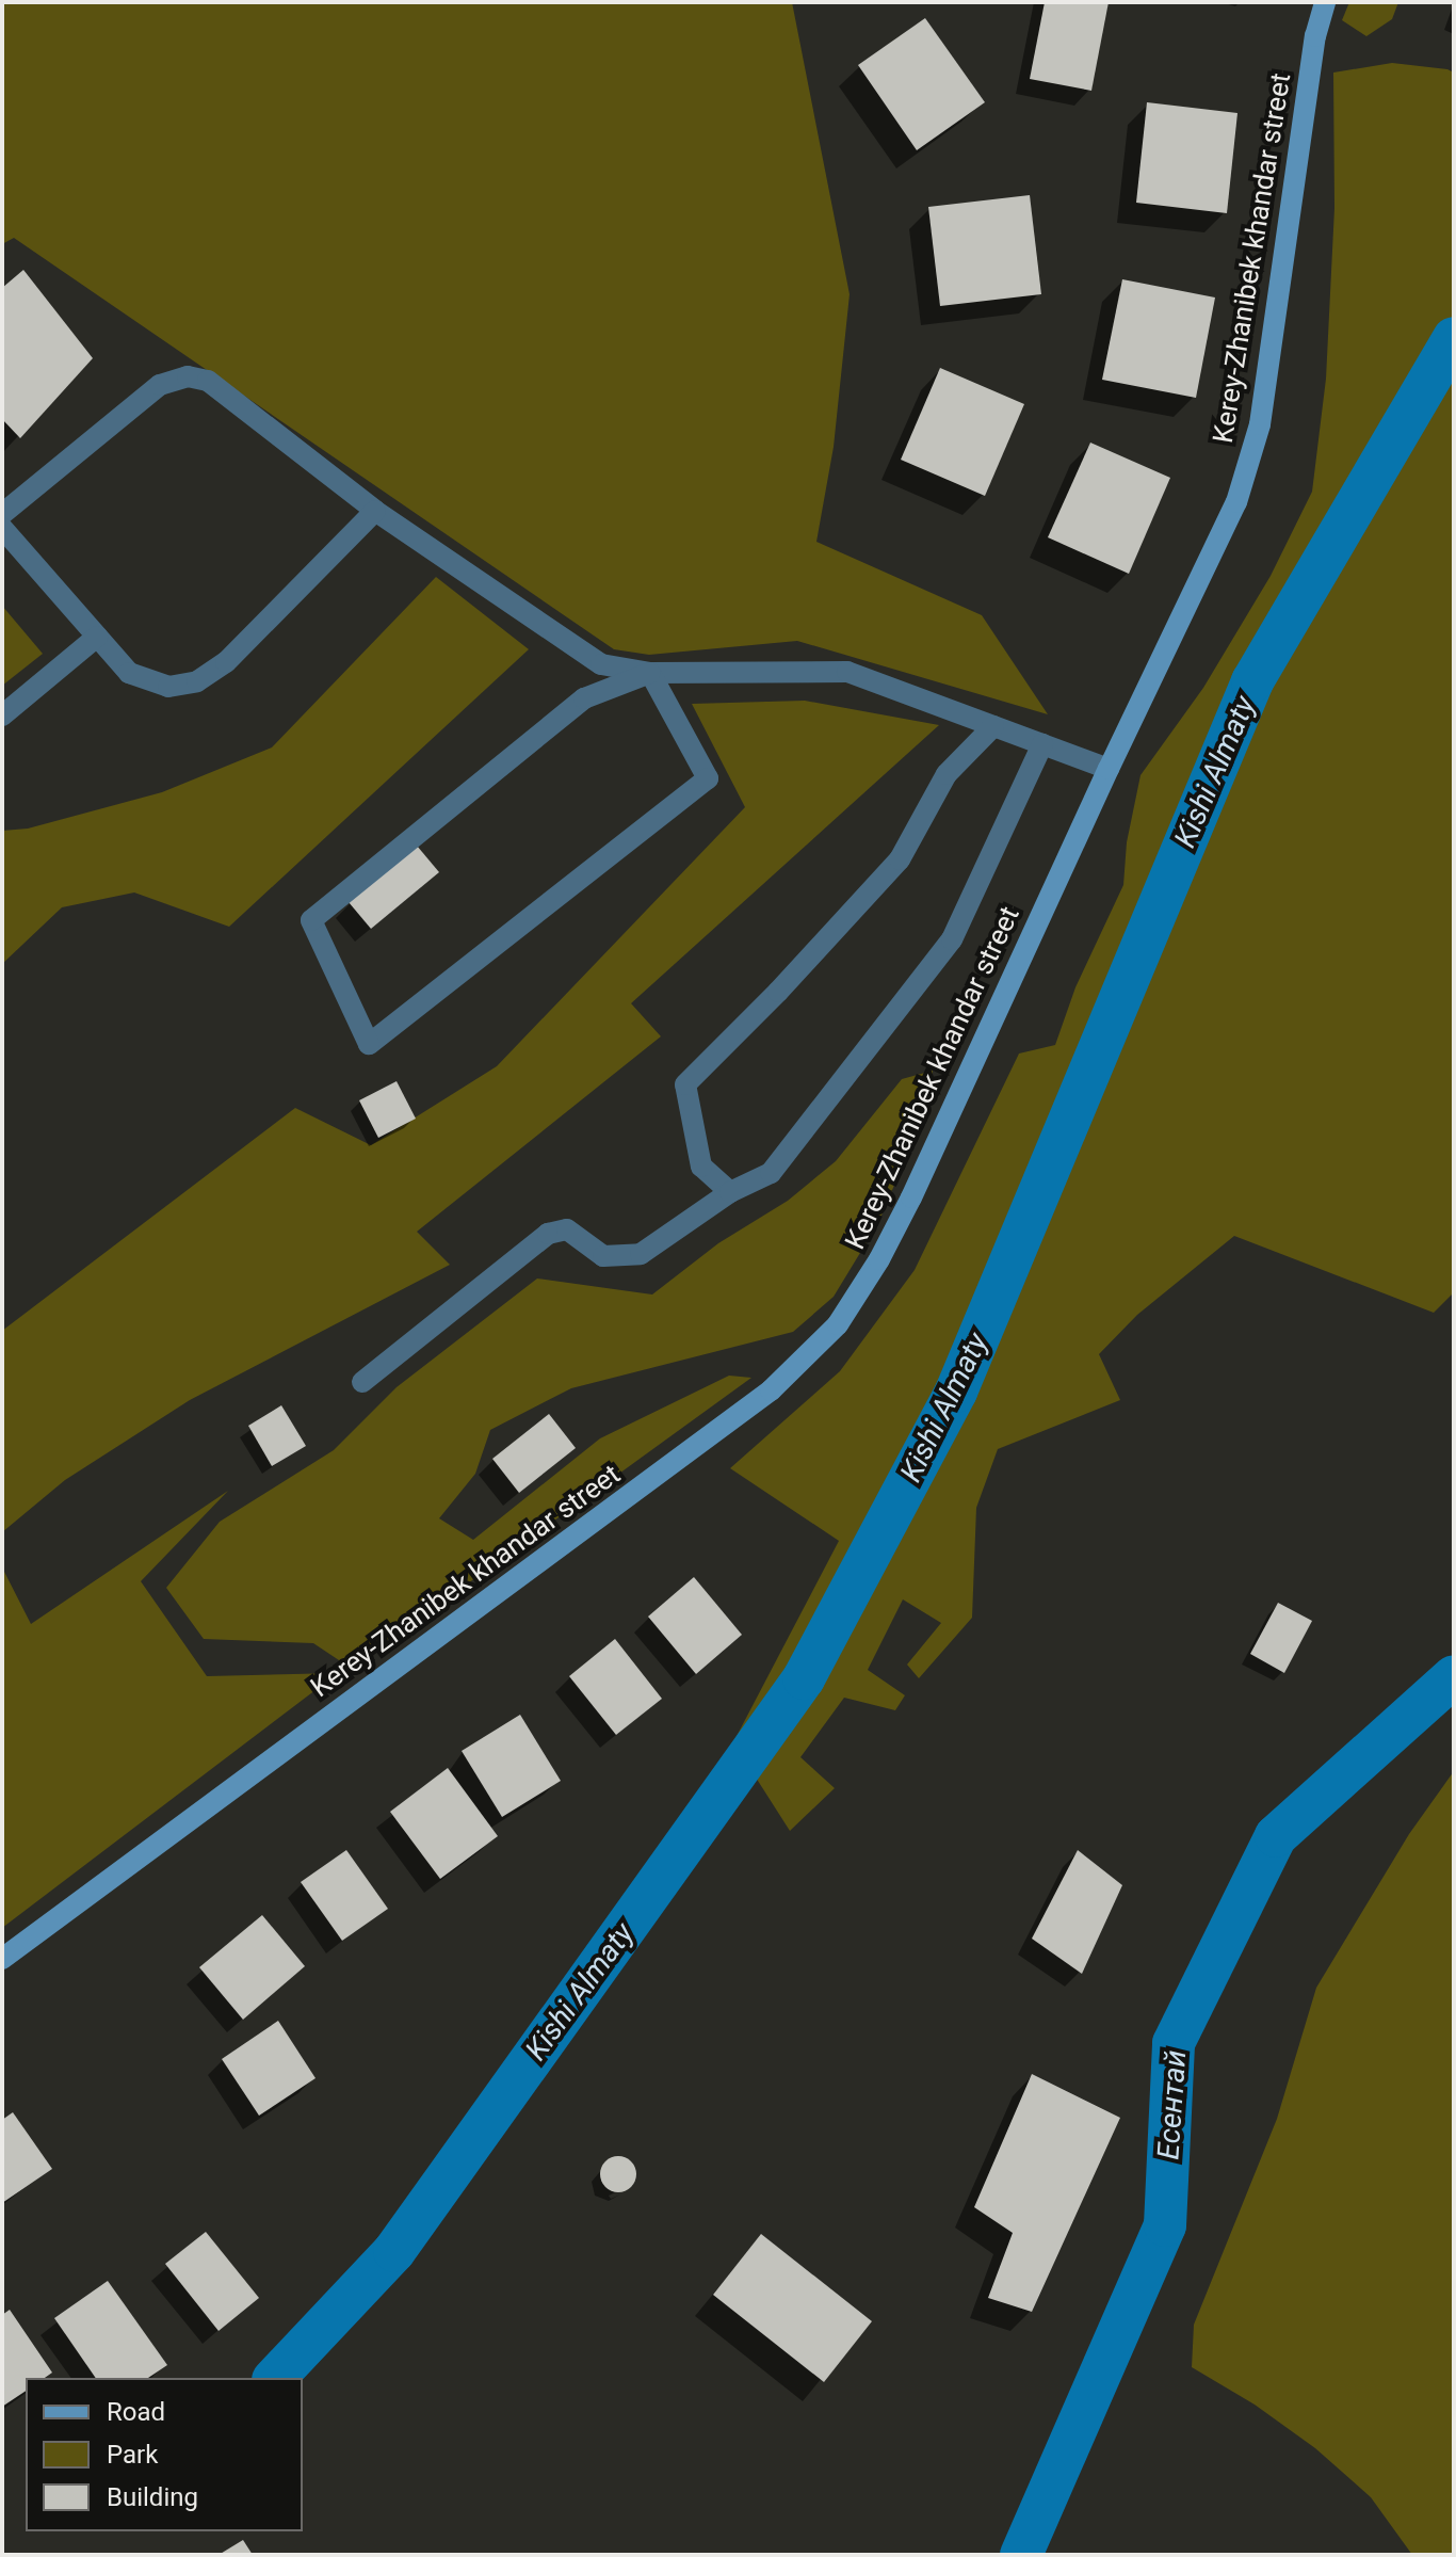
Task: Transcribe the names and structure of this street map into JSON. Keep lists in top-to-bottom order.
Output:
{
  "streets": {
    "main road": ["Kerey-Zhanibek khandar street"]
  },
  "water": ["Kіshі Almaty", "Есентай"],
  "legend": ["Road", "Park", "Building"]
}
